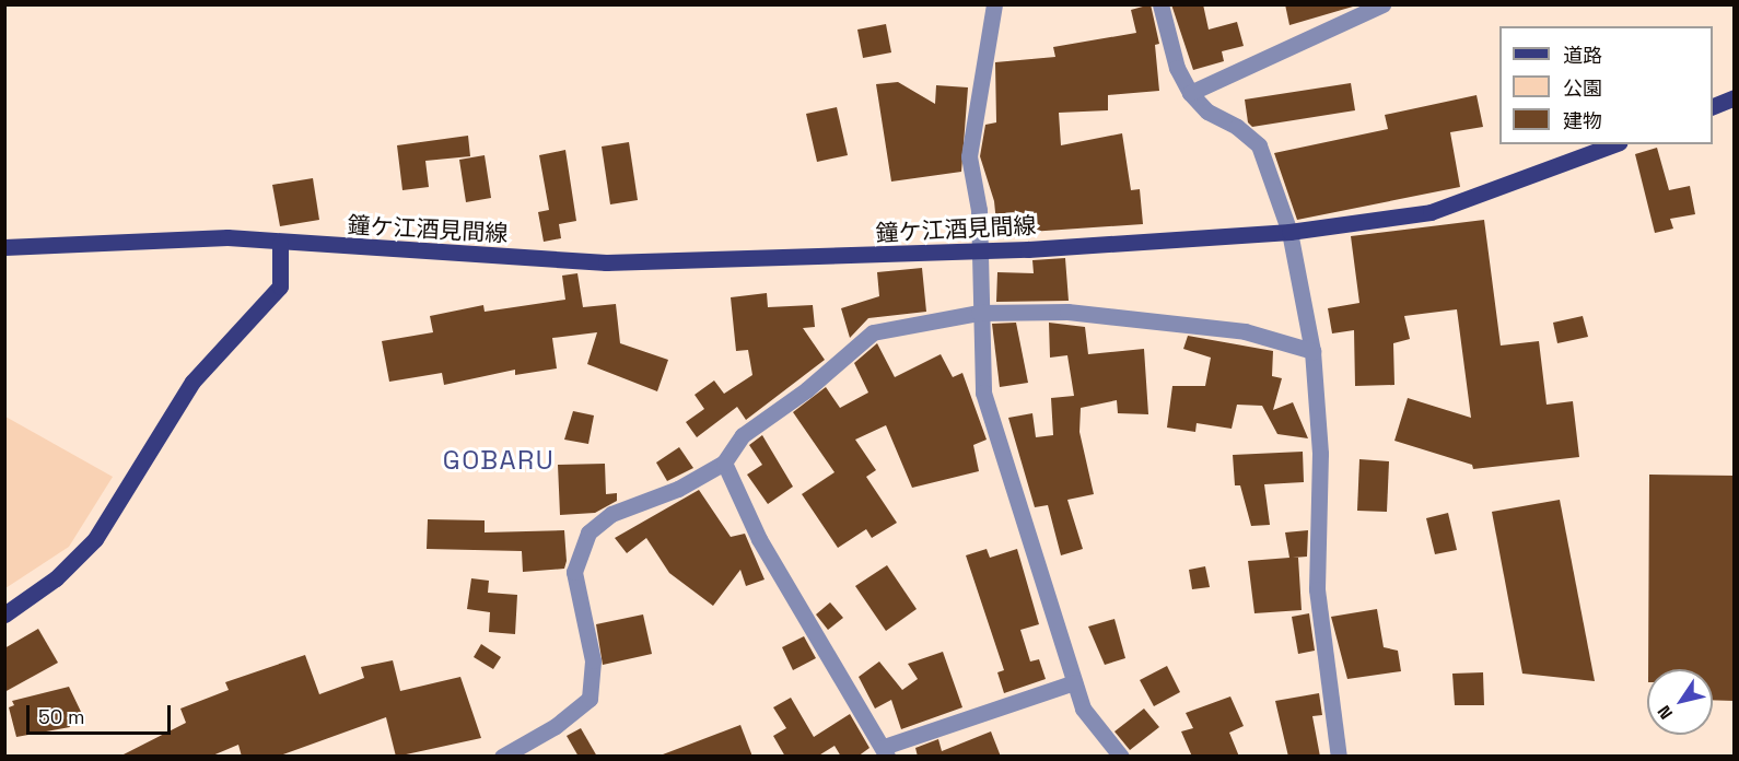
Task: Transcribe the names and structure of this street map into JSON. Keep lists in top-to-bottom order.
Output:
{
  "streets": {
    "main road": ["鐘ケ江酒見間線"]
  },
  "districts": ["GOBARU"],
  "legend": ["道路", "公園", "建物"],
  "scale_bar": "50 m",
  "north": "bottom left"
}
